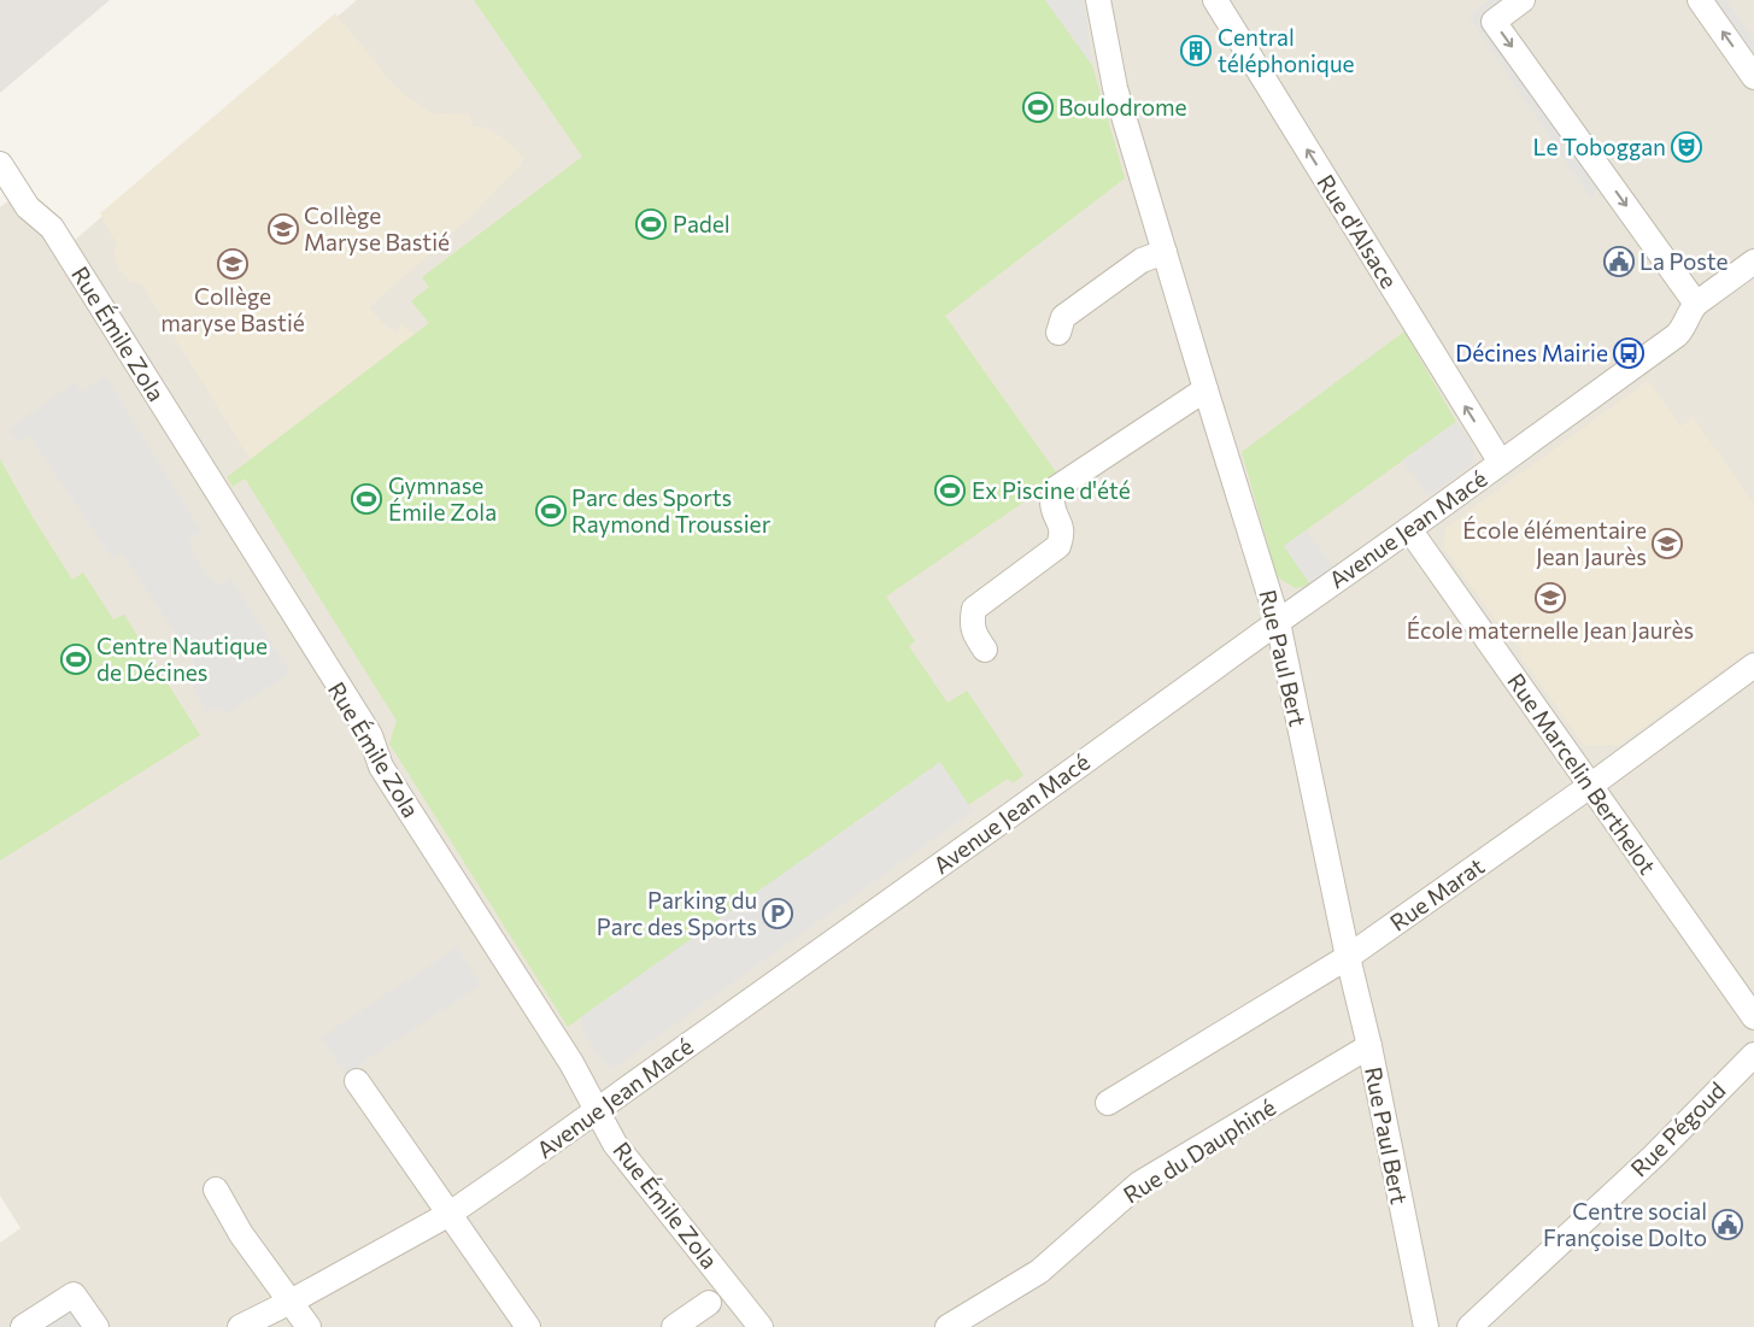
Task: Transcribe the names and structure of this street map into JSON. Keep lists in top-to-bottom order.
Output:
{
  "streets": {
    "street": [
      "Rue d'Alsace",
      "Rue Émile Zola",
      "Avenue Jean Macé",
      "Rue Paul Bert",
      "Rue Marcelin Berthelot",
      "Rue Marat",
      "Rue Pégoud",
      "Rue du Dauphiné"
    ]
  },
  "crossings": [
    ["Rue d'Alsace", "Avenue Jean Macé"],
    ["Rue Émile Zola", "Avenue Jean Macé"],
    ["Avenue Jean Macé", "Rue Paul Bert"],
    ["Avenue Jean Macé", "Rue Marcelin Berthelot"],
    ["Rue Paul Bert", "Rue Marat"],
    ["Rue Paul Bert", "Rue du Dauphiné"],
    ["Rue Marcelin Berthelot", "Rue Marat"]
  ],
  "one_way": ["Rue d'Alsace"],
  "places": {
    "building": ["Central téléphonique"],
    "sports": [
      "Boulodrome",
      "Padel",
      "Ex Piscine d'été",
      "Gymnase Émile Zola",
      "Parc des Sports Raymond Troussier",
      "Centre Nautique de Décines"
    ],
    "theatre": ["Le Toboggan"],
    "school or university": [
      "Collège Maryse Bastié",
      "Collège maryse Bastié",
      "École élémentaire Jean Jaurès",
      "École maternelle Jean Jaurès"
    ],
    "public building": ["La Poste", "Centre social Françoise Dolto"],
    "bus stop": ["Décines Mairie"],
    "parking": ["Parking du Parc des Sports"]
  }
}
